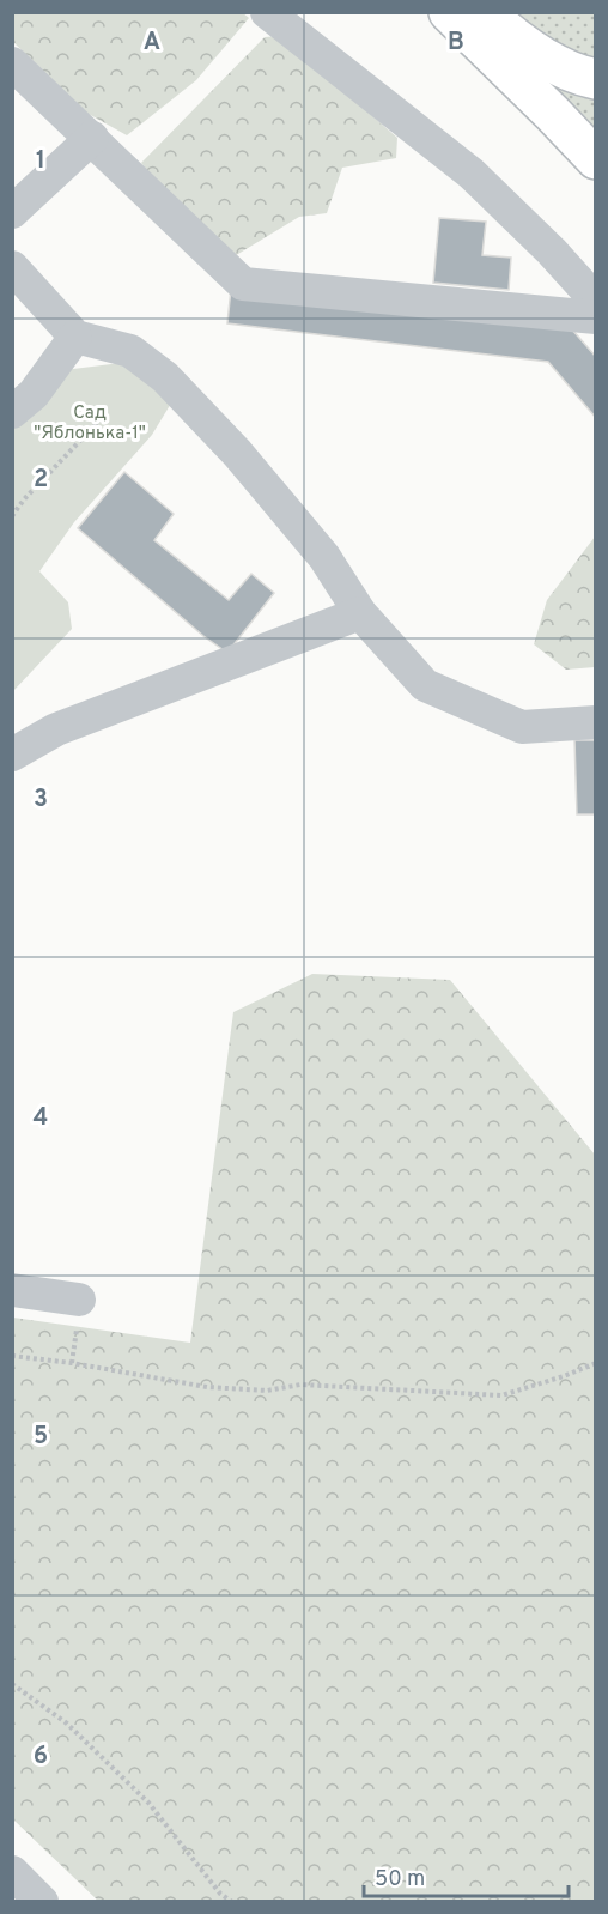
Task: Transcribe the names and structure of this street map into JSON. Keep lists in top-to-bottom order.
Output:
{
  "parks": ["Сад \"Яблонька-1\""],
  "scale_bar": "50 m",
  "grid": {
    "columns": ["A", "B"],
    "rows": [
      "1",
      "2",
      "3",
      "4",
      "5",
      "6"
    ]
  }
}
